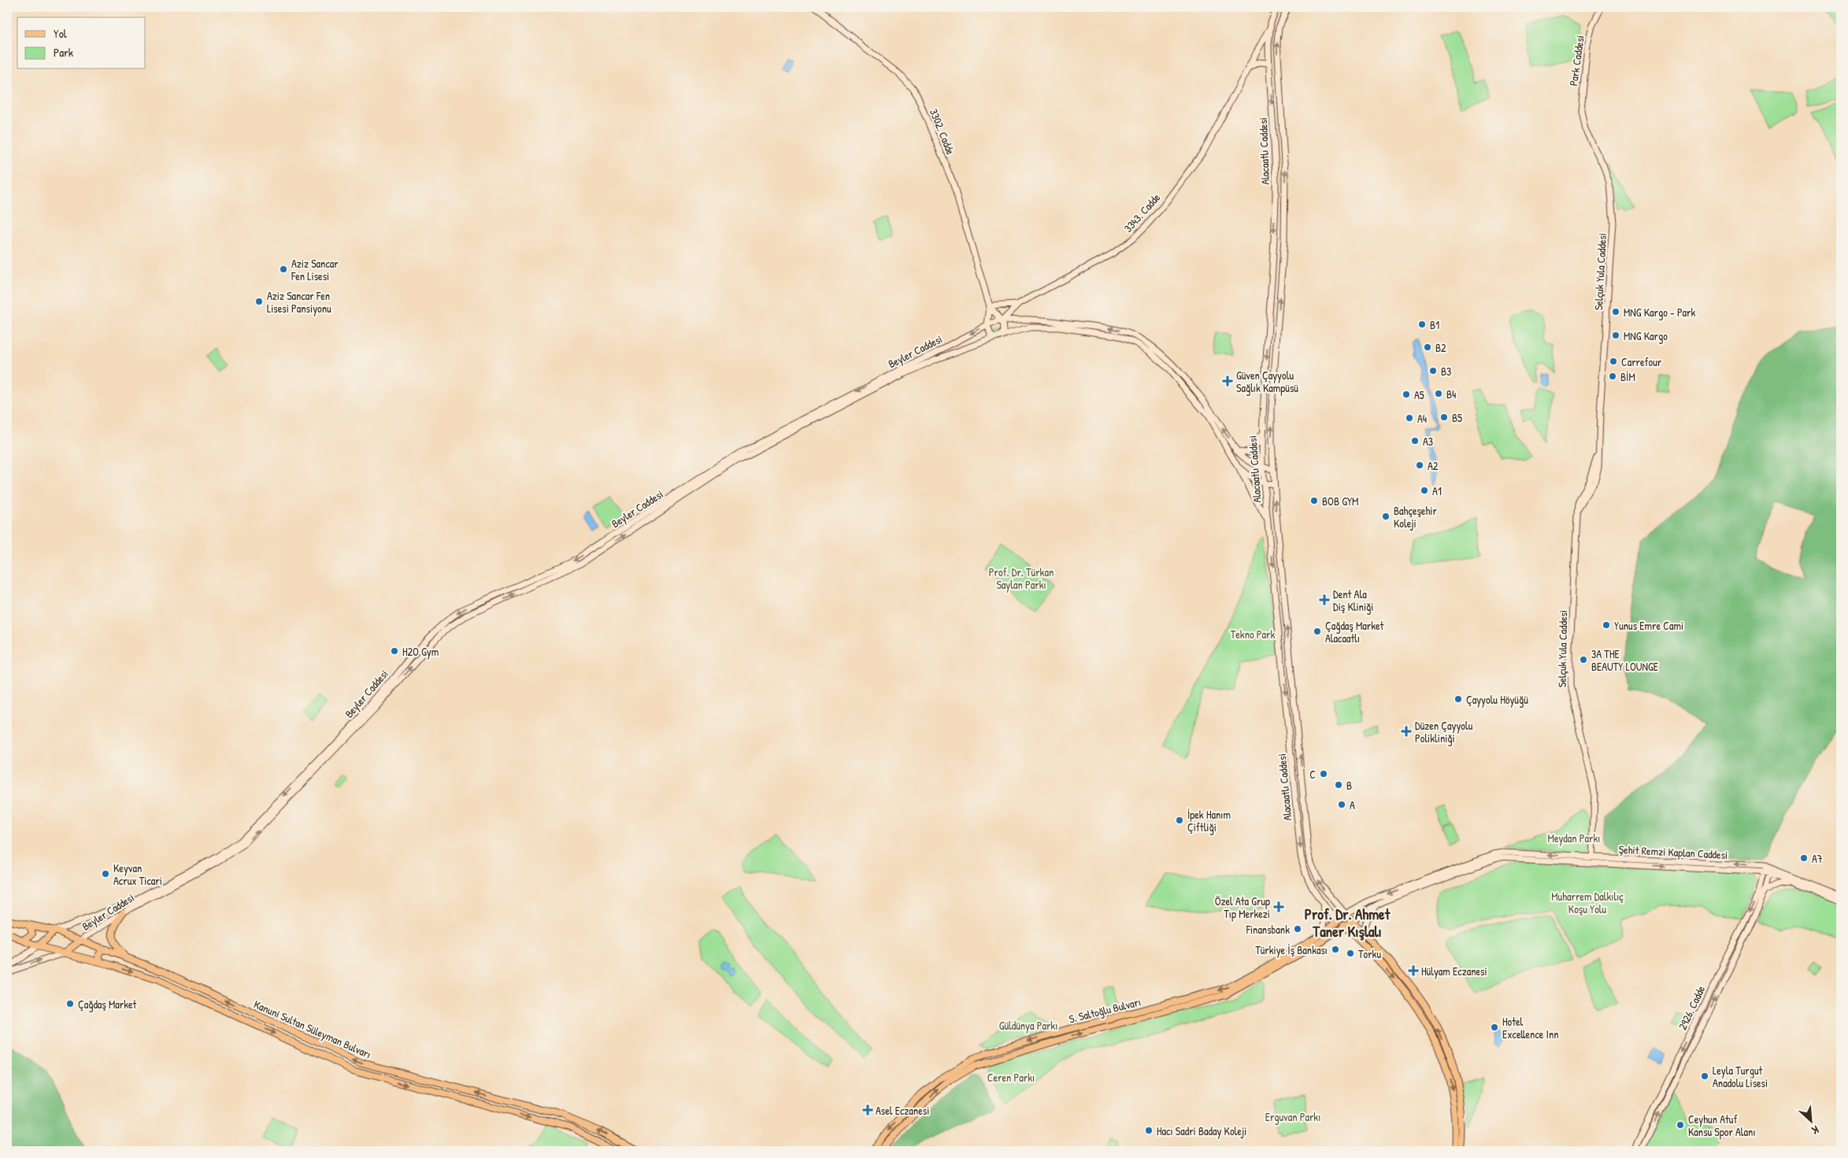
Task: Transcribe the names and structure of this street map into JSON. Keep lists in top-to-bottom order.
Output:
{
  "streets": {
    "main road": [
      "Park Caddesi",
      "3302. Cadde",
      "Alacaatlı Caddesi",
      "3343. Cadde",
      "Selçuk Yula Caddesi",
      "Beyler Caddesi",
      "Şehit Remzi Kaplan Caddesi",
      "2926. Cadde",
      "S. Saltoğlu Bulvarı",
      "Kanuni Sultan Süleyman Bulvarı"
    ]
  },
  "crossings": [
    ["Park Caddesi", "Selçuk Yula Caddesi"],
    ["3302. Cadde", "3343. Cadde"],
    ["3302. Cadde", "Beyler Caddesi"],
    ["Alacaatlı Caddesi", "3343. Cadde"],
    ["Alacaatlı Caddesi", "Beyler Caddesi"],
    ["Alacaatlı Caddesi", "Şehit Remzi Kaplan Caddesi"],
    ["Alacaatlı Caddesi", "S. Saltoğlu Bulvarı"],
    ["3343. Cadde", "Beyler Caddesi"],
    ["Selçuk Yula Caddesi", "Şehit Remzi Kaplan Caddesi"],
    ["Beyler Caddesi", "Kanuni Sultan Süleyman Bulvarı"],
    ["Şehit Remzi Kaplan Caddesi", "2926. Cadde"],
    ["Şehit Remzi Kaplan Caddesi", "S. Saltoğlu Bulvarı"]
  ],
  "districts": ["Prof. Dr. Ahmet Taner Kışlalı"],
  "parks": [
    "Prof. Dr. Türkan Saylan Parkı",
    "Tekno Park",
    "Meydan Parkı",
    "Muharrem Dalkılıç Koşu Yolu",
    "Güldünya Parkı",
    "Ceren Parkı",
    "Erguvan Parkı"
  ],
  "places": {
    "other": [
      "Aziz Sancar Fen Lisesi",
      "Aziz Sancar Fen Lisesi Pansiyonu",
      "MNG Kargo - Park",
      "B1",
      "MNG Kargo",
      "B2",
      "Carrefour",
      "B3",
      "BİM",
      "B4",
      "A5",
      "B5",
      "A4",
      "A3",
      "A2",
      "A1",
      "BOB GYM",
      "Bahçeşehir Koleji",
      "Yunus Emre Cami",
      "Çağdaş Market Alacaatlı",
      "H2O Gym",
      "3A THE BEAUTY LOUNGE",
      "Çayyolu Höyüğü",
      "C",
      "B",
      "A",
      "İpek Hanım Çiftliği",
      "A7",
      "Keyvan Acrux Ticari",
      "Finansbank",
      "Türkiye İş Bankası",
      "Torku",
      "Çağdaş Market",
      "Hotel Excellence Inn",
      "Leyla Turgut Anadolu Lisesi",
      "Ceyhun Atuf Kansu Spor Alanı",
      "Hacı Sadri Baday Koleji"
    ],
    "health": [
      "Güven Çayyolu Sağlık Kampüsü",
      "Dent Ala Diş Kliniği",
      "Düzen Çayyolu Polikliniği",
      "Özel Ata Grup Tıp Merkezi",
      "Hülyam Eczanesi",
      "Asel Eczanesi"
    ]
  },
  "legend": ["Yol", "Park"],
  "north": "bottom right"
}
